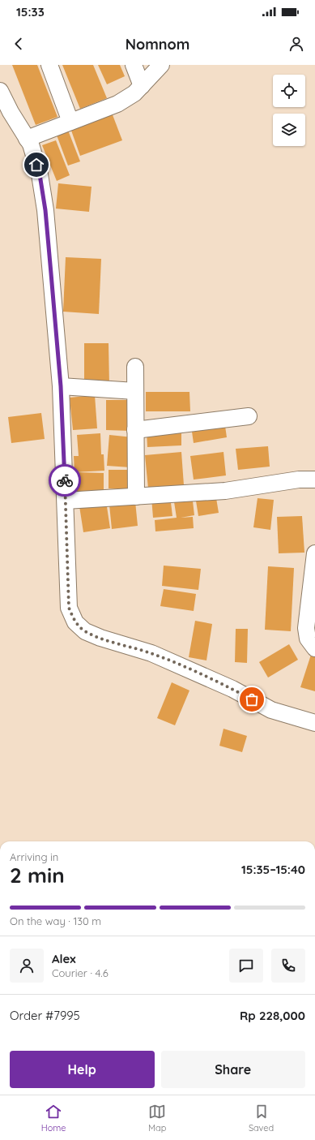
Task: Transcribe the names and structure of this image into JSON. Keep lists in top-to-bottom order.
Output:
{
  "page": {
    "status": "15:33",
    "header": "Nomnom",
    "heading": ["2 min", "Arriving in", "15:35–15:40"],
    "panel": [
      "Alex",
      "Courier · 4.6",
      "Order #7995",
      "Rp 228,000"
    ],
    "bar": "On the way · 130 m",
    "buttons": ["Help", "Share"],
    "tabs": ["Home", "Map", "Saved"]
  }
}
